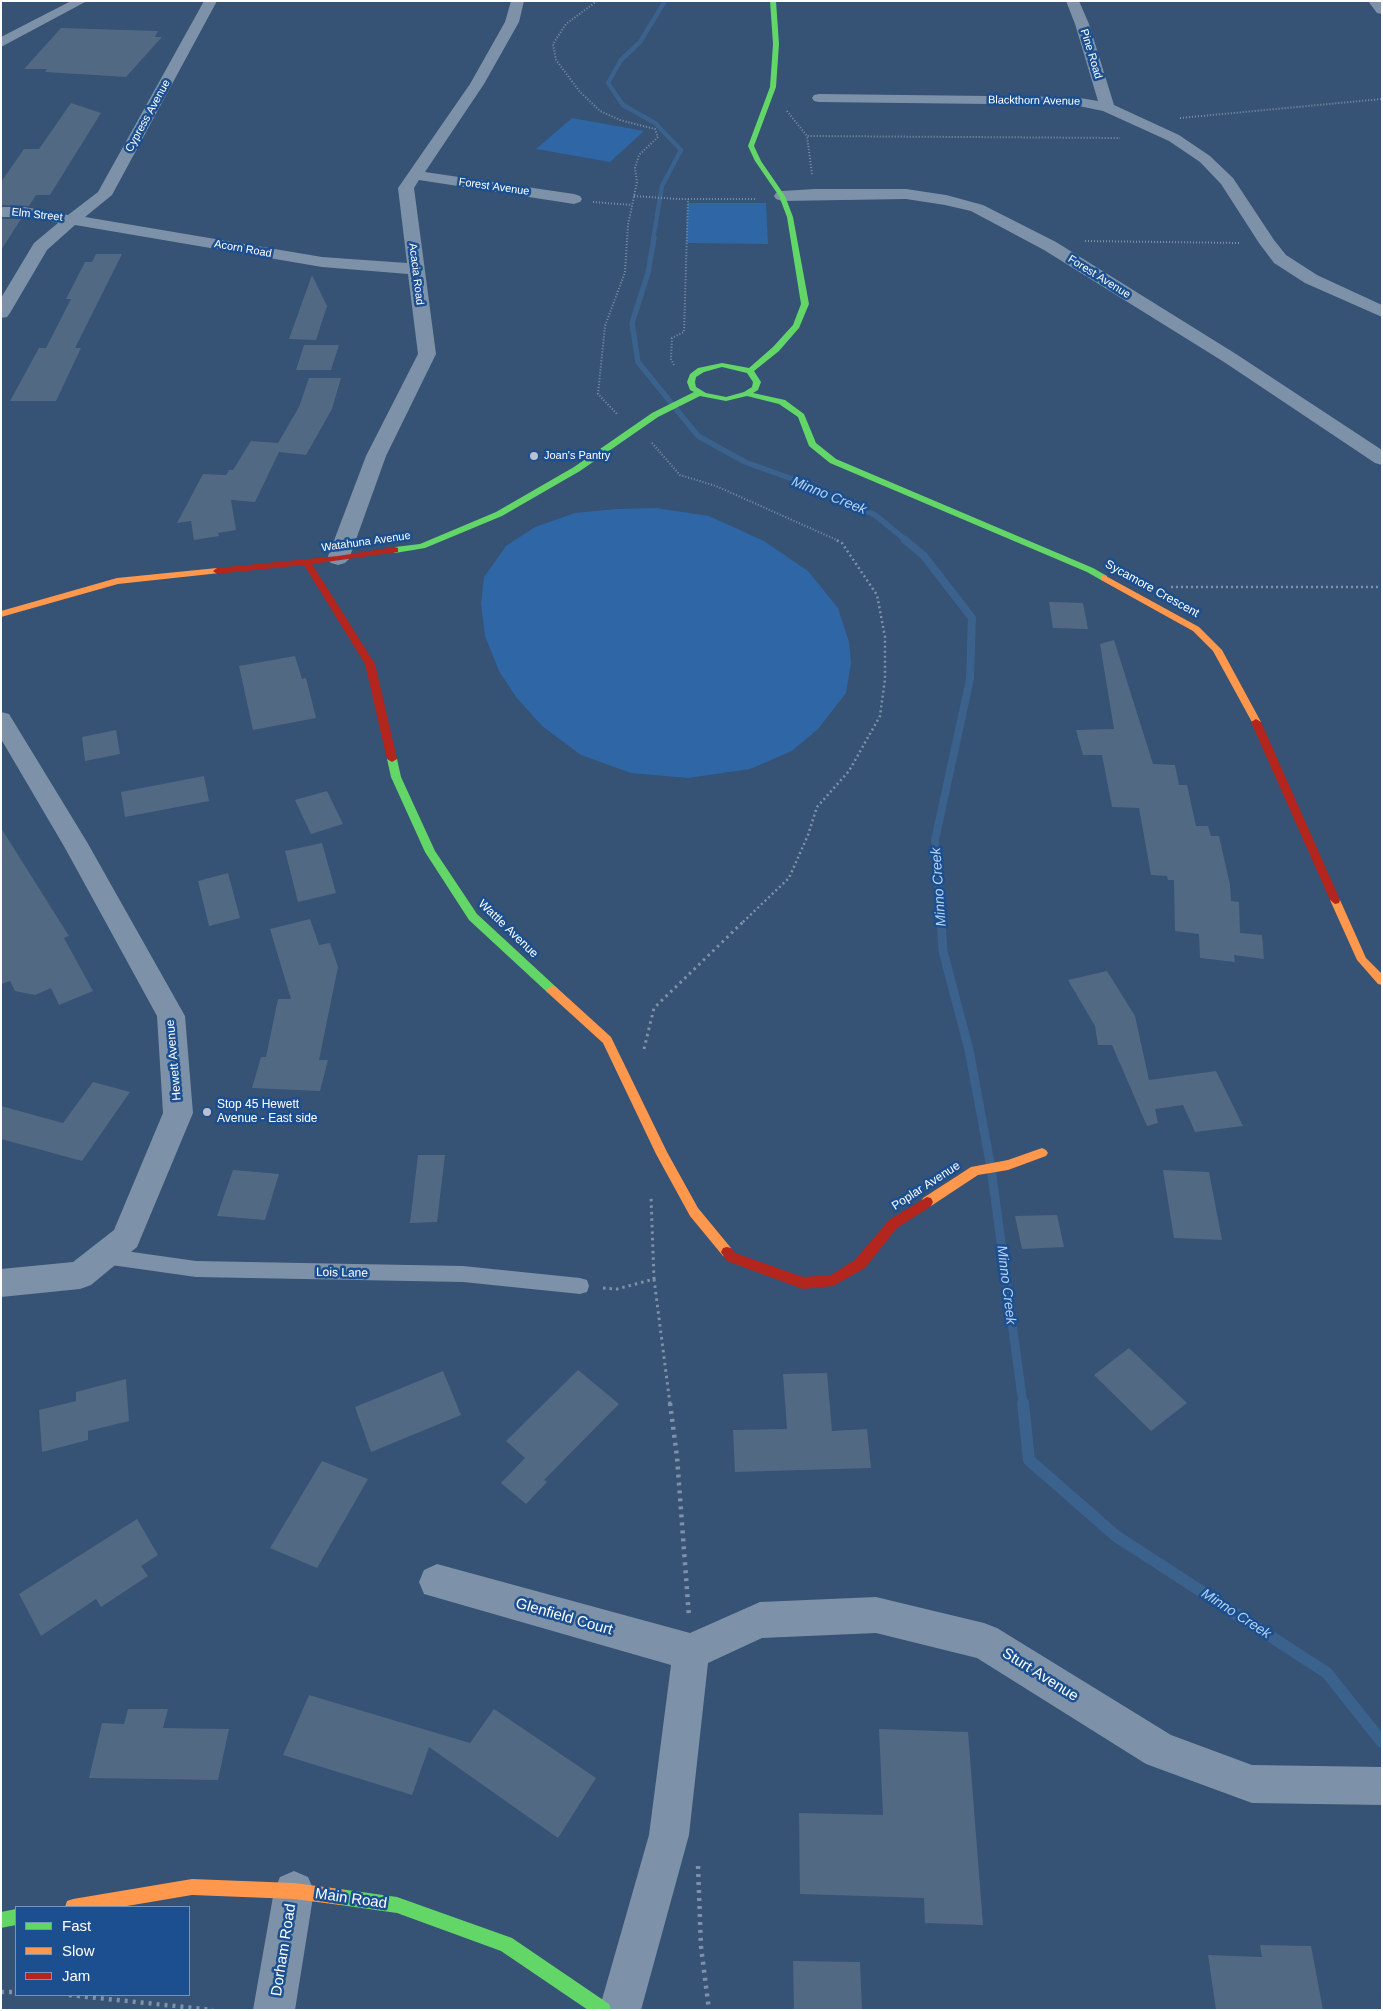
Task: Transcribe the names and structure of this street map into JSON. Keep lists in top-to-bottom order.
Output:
{
  "streets": {
    "street": [
      "Pine Road",
      "Blackthorn Avenue",
      "Cypress Avenue",
      "Forest Avenue",
      "Elm Street",
      "Acorn Road",
      "Acacia Road",
      "Watahuna Avenue",
      "Sycamore Crescent",
      "Wattle Avenue",
      "Hewett Avenue",
      "Poplar Avenue",
      "Glenfield Court",
      "Sturt Avenue",
      "Main Road",
      "Dorham Road"
    ],
    "lane": ["Lois Lane"]
  },
  "crossings": [
    ["Pine Road", "Blackthorn Avenue"],
    ["Cypress Avenue", "Elm Street"],
    ["Cypress Avenue", "Acorn Road"],
    ["Forest Avenue", "Acacia Road"],
    ["Elm Street", "Acorn Road"],
    ["Acorn Road", "Acacia Road"],
    ["Acacia Road", "Watahuna Avenue"],
    ["Watahuna Avenue", "Wattle Avenue"],
    ["Wattle Avenue", "Poplar Avenue"],
    ["Hewett Avenue", "Lois Lane"],
    ["Glenfield Court", "Sturt Avenue"],
    ["Main Road", "Dorham Road"]
  ],
  "water": ["Minno Creek"],
  "places": ["Joan's Pantry", "Stop 45 Hewett Avenue - East side"],
  "legend": ["Fast", "Slow", "Jam"]
}
